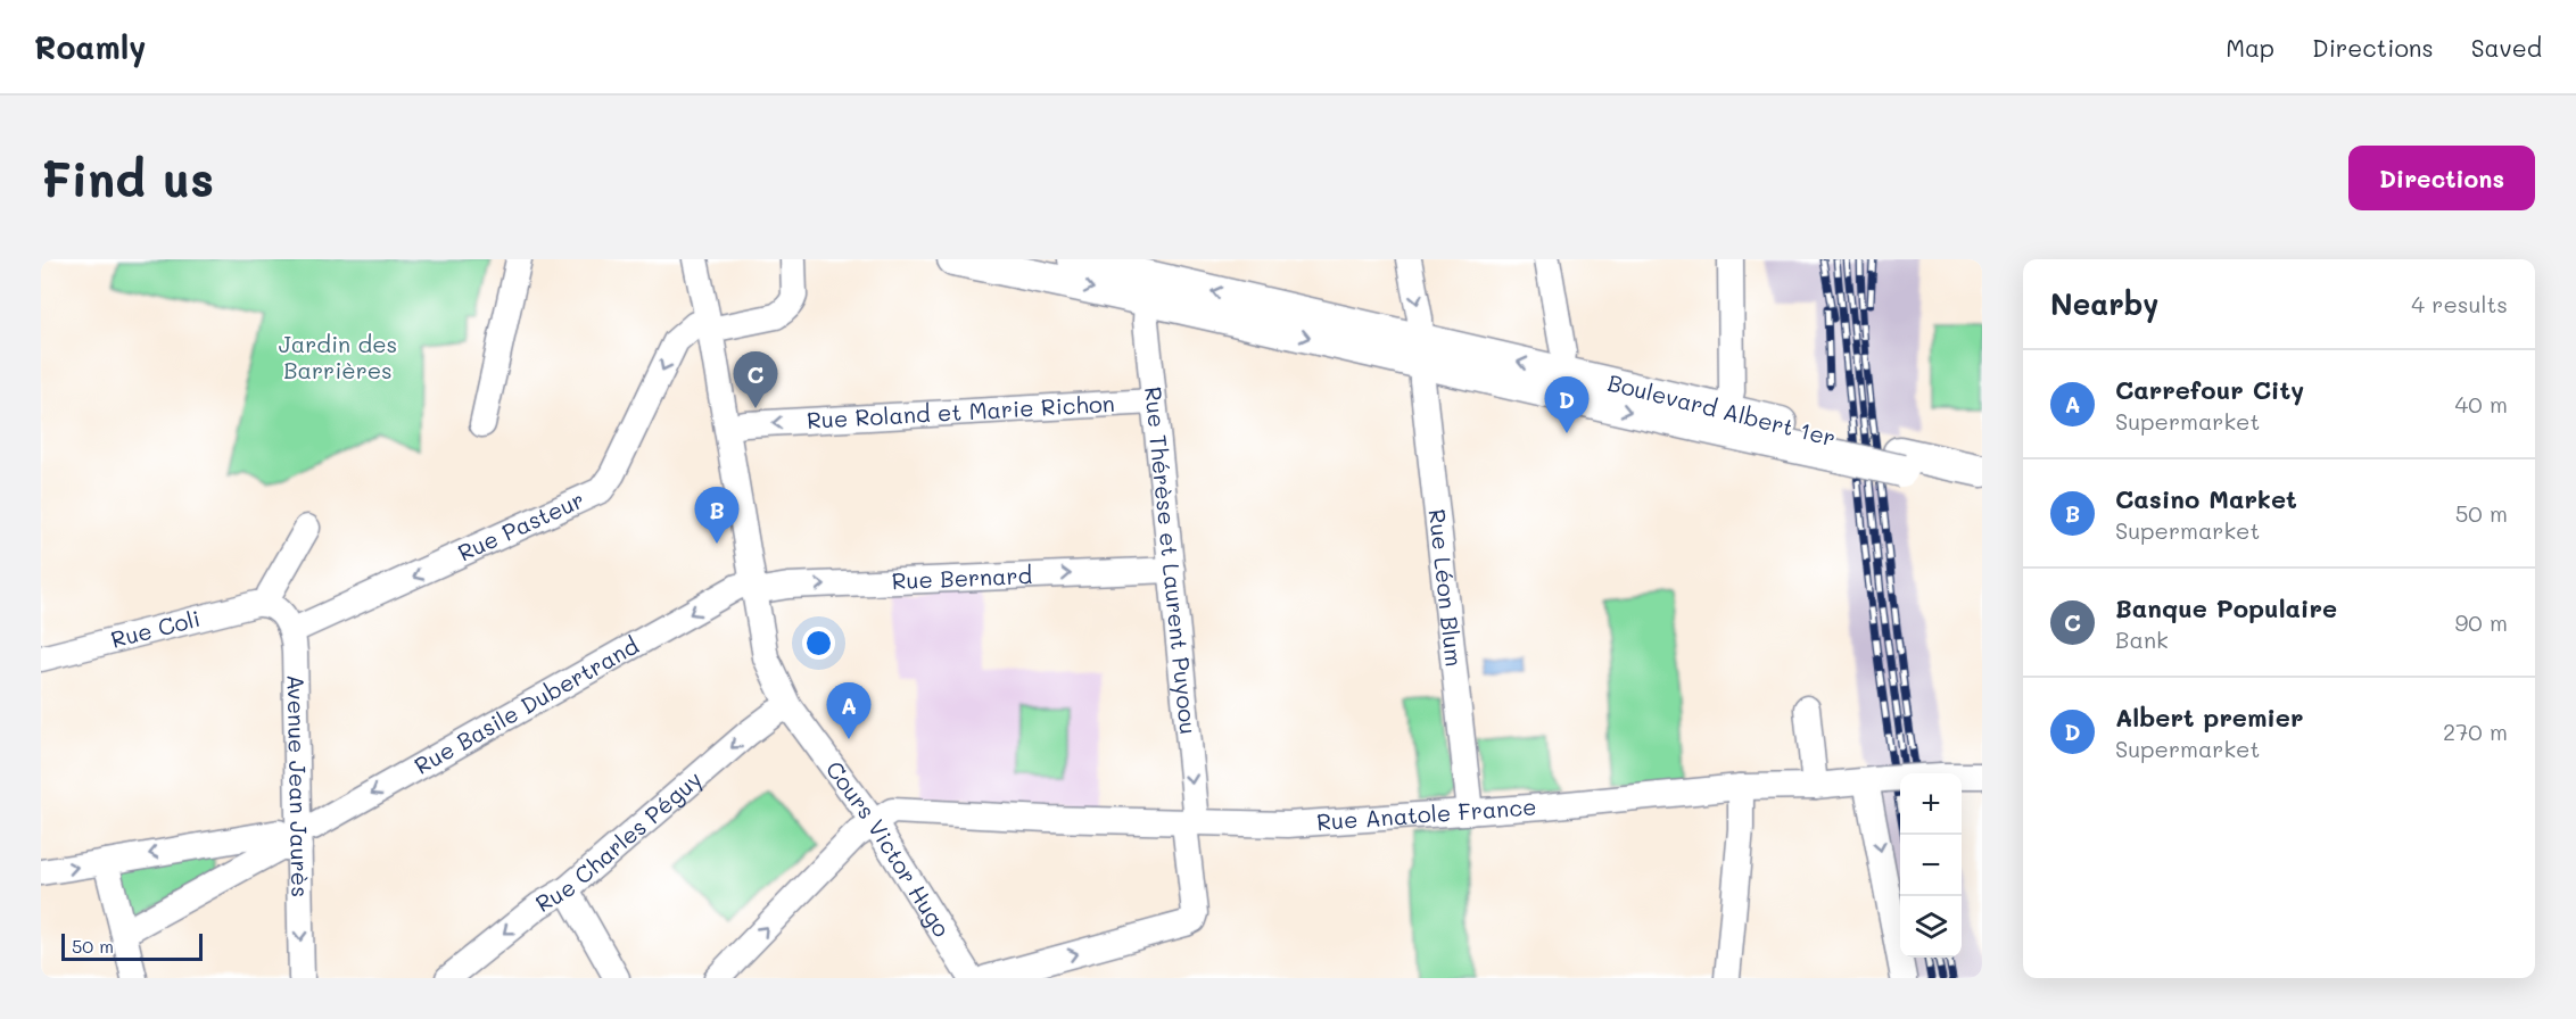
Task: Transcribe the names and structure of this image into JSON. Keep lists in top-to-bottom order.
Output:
{
  "streets": {
    "main road": ["Boulevard Albert 1er"],
    "street": [
      "Rue Roland et Marie Richon",
      "Rue Pasteur",
      "Rue Thérèse et Laurent Puyoou",
      "Rue Bernard",
      "Rue Léon Blum",
      "Rue Coli",
      "Rue Basile Dubertrand",
      "Avenue Jean Jaurès",
      "Rue Anatole France",
      "Rue Charles Péguy",
      "Cours Victor Hugo"
    ]
  },
  "crossings": [
    ["Boulevard Albert 1er", "Rue Thérèse et Laurent Puyoou"],
    ["Boulevard Albert 1er", "Rue Léon Blum"],
    ["Rue Roland et Marie Richon", "Rue Thérèse et Laurent Puyoou"],
    ["Rue Roland et Marie Richon", "Cours Victor Hugo"],
    ["Rue Pasteur", "Avenue Jean Jaurès"],
    ["Rue Pasteur", "Cours Victor Hugo"],
    ["Rue Thérèse et Laurent Puyoou", "Rue Bernard"],
    ["Rue Thérèse et Laurent Puyoou", "Rue Anatole France"],
    ["Rue Bernard", "Rue Basile Dubertrand"],
    ["Rue Bernard", "Cours Victor Hugo"],
    ["Rue Léon Blum", "Rue Anatole France"],
    ["Rue Basile Dubertrand", "Avenue Jean Jaurès"],
    ["Rue Basile Dubertrand", "Cours Victor Hugo"],
    ["Rue Anatole France", "Cours Victor Hugo"],
    ["Rue Charles Péguy", "Cours Victor Hugo"]
  ],
  "one_way": [
    "Rue Roland et Marie Richon",
    "Rue Pasteur",
    "Rue Bernard",
    "Rue Basile Dubertrand",
    "Rue Charles Péguy"
  ],
  "parks": ["Jardin des Barrières"],
  "scale_bar": "50 m",
  "page": {
    "header": "Roamly",
    "nav": ["Map", "Directions", "Saved"],
    "buttons": "Directions",
    "title": "Find us",
    "heading": ["Nearby", "4 results"],
    "list": [
      {
        "mark": "A",
        "name": "Carrefour City",
        "note": "Supermarket",
        "value": "40 m"
      },
      {
        "mark": "B",
        "name": "Casino Market",
        "note": "Supermarket",
        "value": "50 m"
      },
      {
        "mark": "C",
        "name": "Banque Populaire",
        "note": "Bank",
        "value": "90 m"
      },
      {
        "mark": "D",
        "name": "Albert premier",
        "note": "Supermarket",
        "value": "270 m"
      }
    ],
    "pins": [
      "C",
      "D",
      "B",
      "A"
    ],
    "map_buttons": ["+", "−"],
    "scale": "50 m"
  }
}
